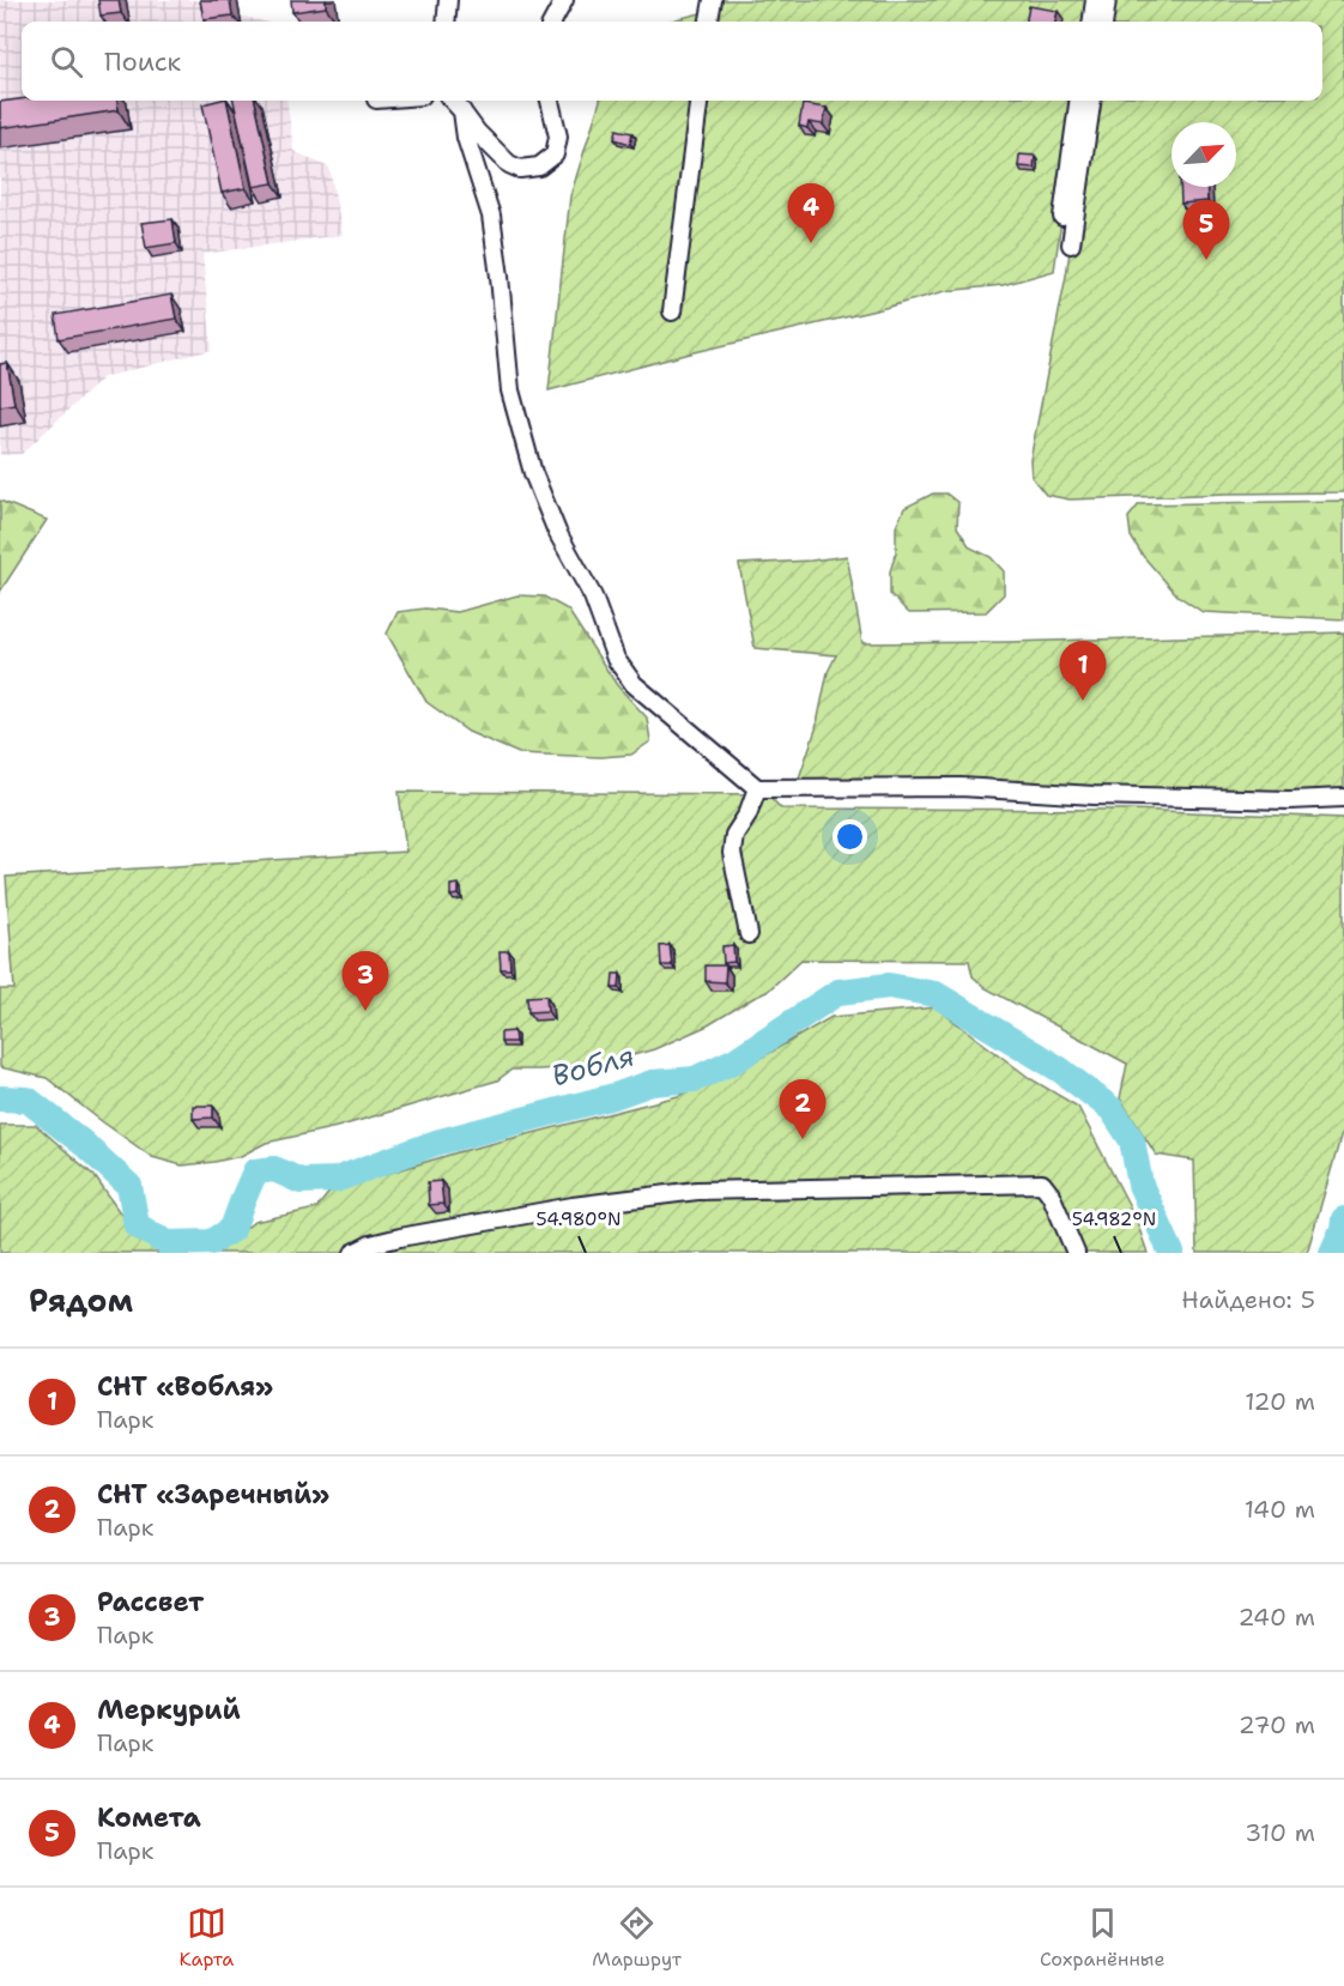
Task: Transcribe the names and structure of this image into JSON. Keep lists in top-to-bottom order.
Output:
{
  "water": ["Вобля"],
  "north": "top right",
  "page": {
    "search": "Поиск",
    "pins": [
      "4",
      "5",
      "1",
      "3",
      "2"
    ],
    "heading": ["Рядом", "Найдено: 5"],
    "list": [
      {
        "mark": "1",
        "name": "СНТ «Вобля»",
        "note": "Парк",
        "value": "120 m"
      },
      {
        "mark": "2",
        "name": "СНТ «Заречный»",
        "note": "Парк",
        "value": "140 m"
      },
      {
        "mark": "3",
        "name": "Рассвет",
        "note": "Парк",
        "value": "240 m"
      },
      {
        "mark": "4",
        "name": "Меркурий",
        "note": "Парк",
        "value": "270 m"
      },
      {
        "mark": "5",
        "name": "Комета",
        "note": "Парк",
        "value": "310 m"
      }
    ],
    "nav": ["Карта", "Маршрут", "Сохранённые"]
  },
  "coordinates": ["54.980°N", "54.982°N"]
}
